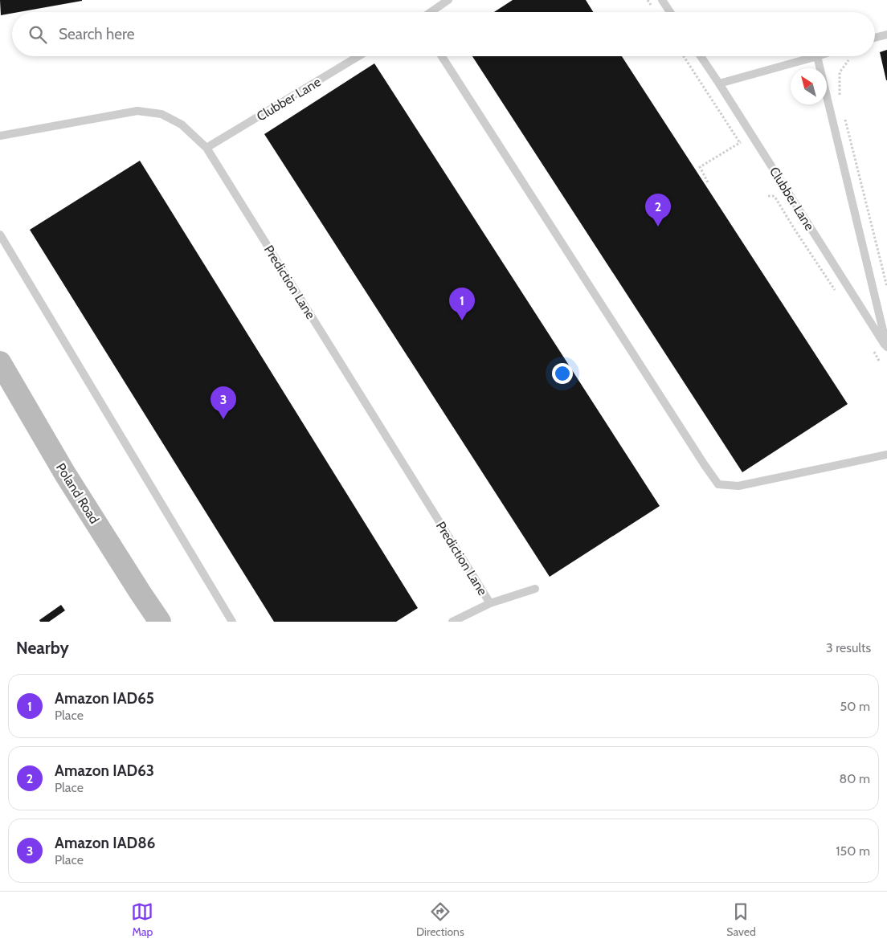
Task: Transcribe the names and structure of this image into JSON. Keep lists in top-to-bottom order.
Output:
{
  "streets": {
    "street": ["Poland Road"],
    "lane": ["Clubber Lane", "Prediction Lane"]
  },
  "crossings": [
    ["Clubber Lane", "Prediction Lane"]
  ],
  "north": "top left",
  "page": {
    "search": "Search here",
    "pins": ["2", "1", "3"],
    "heading": ["Nearby", "3 results"],
    "list": [
      {
        "mark": "1",
        "name": "Amazon IAD65",
        "note": "Place",
        "value": "50 m"
      },
      {
        "mark": "2",
        "name": "Amazon IAD63",
        "note": "Place",
        "value": "80 m"
      },
      {
        "mark": "3",
        "name": "Amazon IAD86",
        "note": "Place",
        "value": "150 m"
      }
    ],
    "nav": ["Map", "Directions", "Saved"]
  }
}
